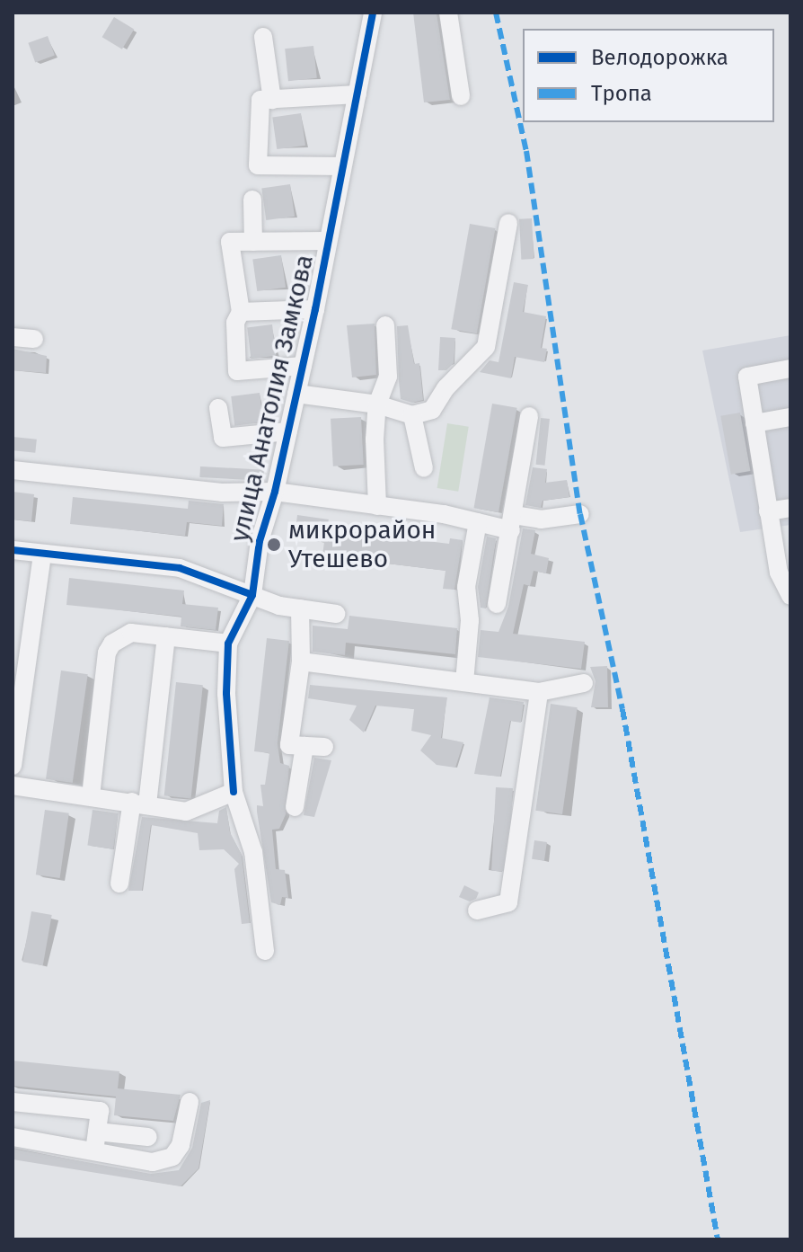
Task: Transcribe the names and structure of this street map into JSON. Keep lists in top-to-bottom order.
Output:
{
  "streets": {
    "street": ["улица Анатолия Замкова"]
  },
  "places": ["микрорайон Утешево"],
  "legend": ["Велодорожка", "Тропа"]
}
